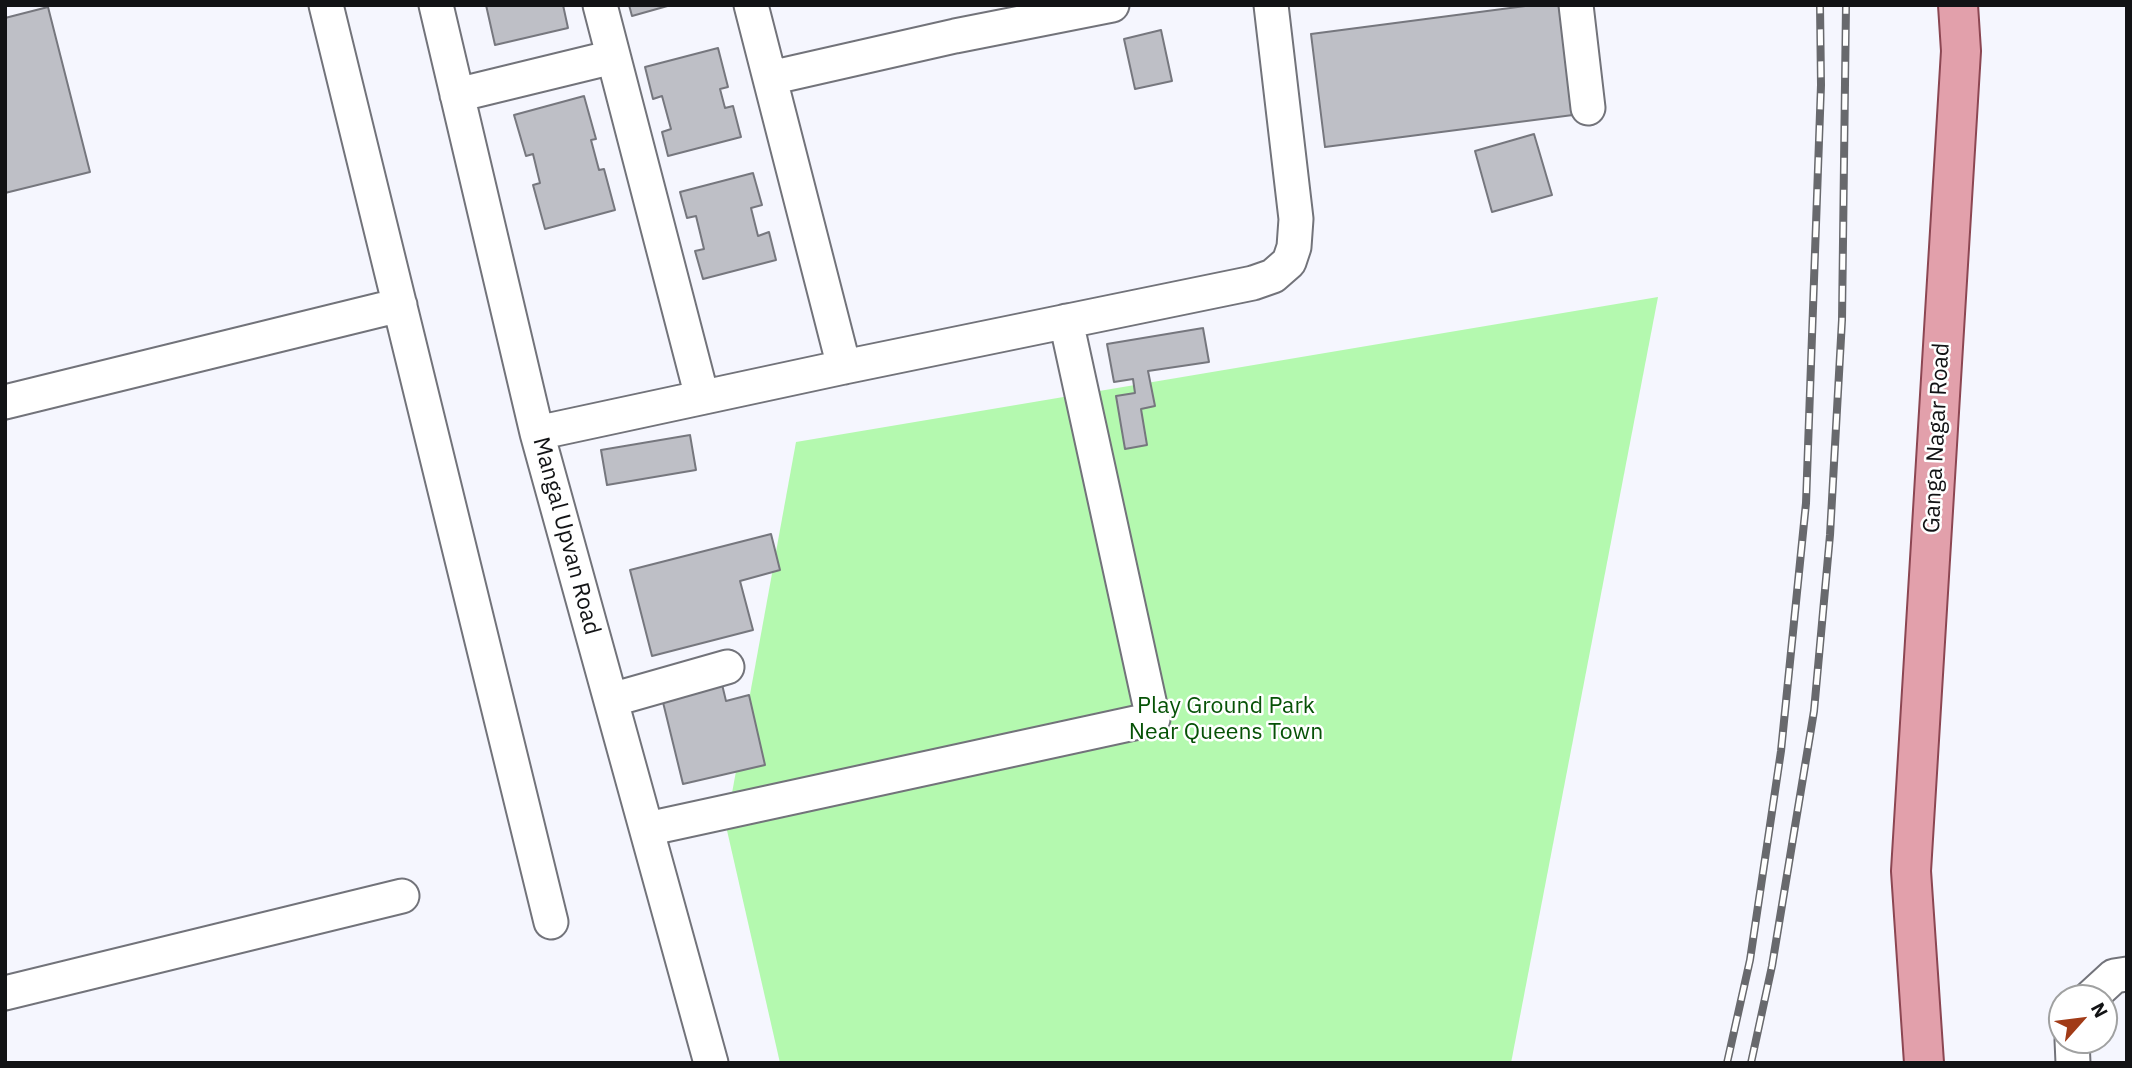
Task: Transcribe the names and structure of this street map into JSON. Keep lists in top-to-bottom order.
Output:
{
  "streets": {
    "main road": ["Ganga Nagar Road"],
    "street": ["Mangal Upvan Road"]
  },
  "parks": ["Play Ground Park Near Queens Town"],
  "north": "top right"
}
